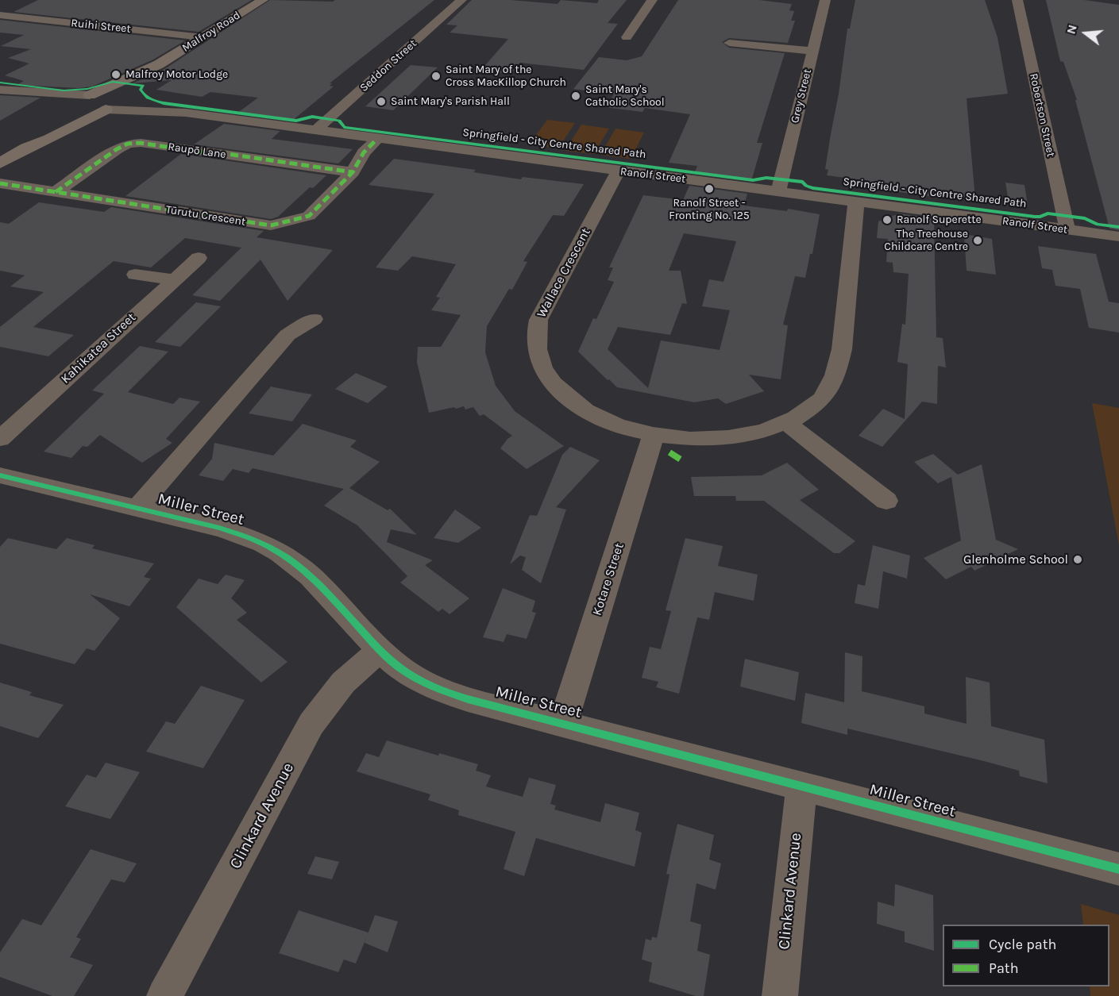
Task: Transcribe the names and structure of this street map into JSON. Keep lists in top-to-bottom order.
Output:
{
  "streets": {
    "main road": ["Malfroy Road"],
    "street": [
      "Ruihi Street",
      "Seddon Street",
      "Grey Street",
      "Robertson Street",
      "Raupō Lane",
      "Ranolf Street",
      "Tūrutu Crescent",
      "Wallace Crescent",
      "Kahikatea Street",
      "Miller Street",
      "Kotare Street",
      "Clinkard Avenue"
    ],
    "cycle path": ["Springfield - City Centre Shared Path"]
  },
  "crossings": [
    ["Ruihi Street", "Malfroy Road"],
    ["Malfroy Road", "Ranolf Street"],
    ["Seddon Street", "Ranolf Street"],
    ["Grey Street", "Ranolf Street"],
    ["Robertson Street", "Ranolf Street"],
    ["Raupō Lane", "Tūrutu Crescent"],
    ["Ranolf Street", "Tūrutu Crescent"],
    ["Ranolf Street", "Wallace Crescent"],
    ["Wallace Crescent", "Kotare Street"],
    ["Miller Street", "Kotare Street"],
    ["Miller Street", "Clinkard Avenue"]
  ],
  "places": [
    "Malfroy Motor Lodge",
    "Saint Mary of the Cross MacKillop Church",
    "Saint Mary's Catholic School",
    "Saint Mary's Parish Hall",
    "Ranolf Street - Fronting No. 125",
    "Ranolf Superette",
    "The Treehouse Childcare Centre",
    "Glenholme School"
  ],
  "legend": ["Cycle path", "Path"],
  "north": "left"
}
